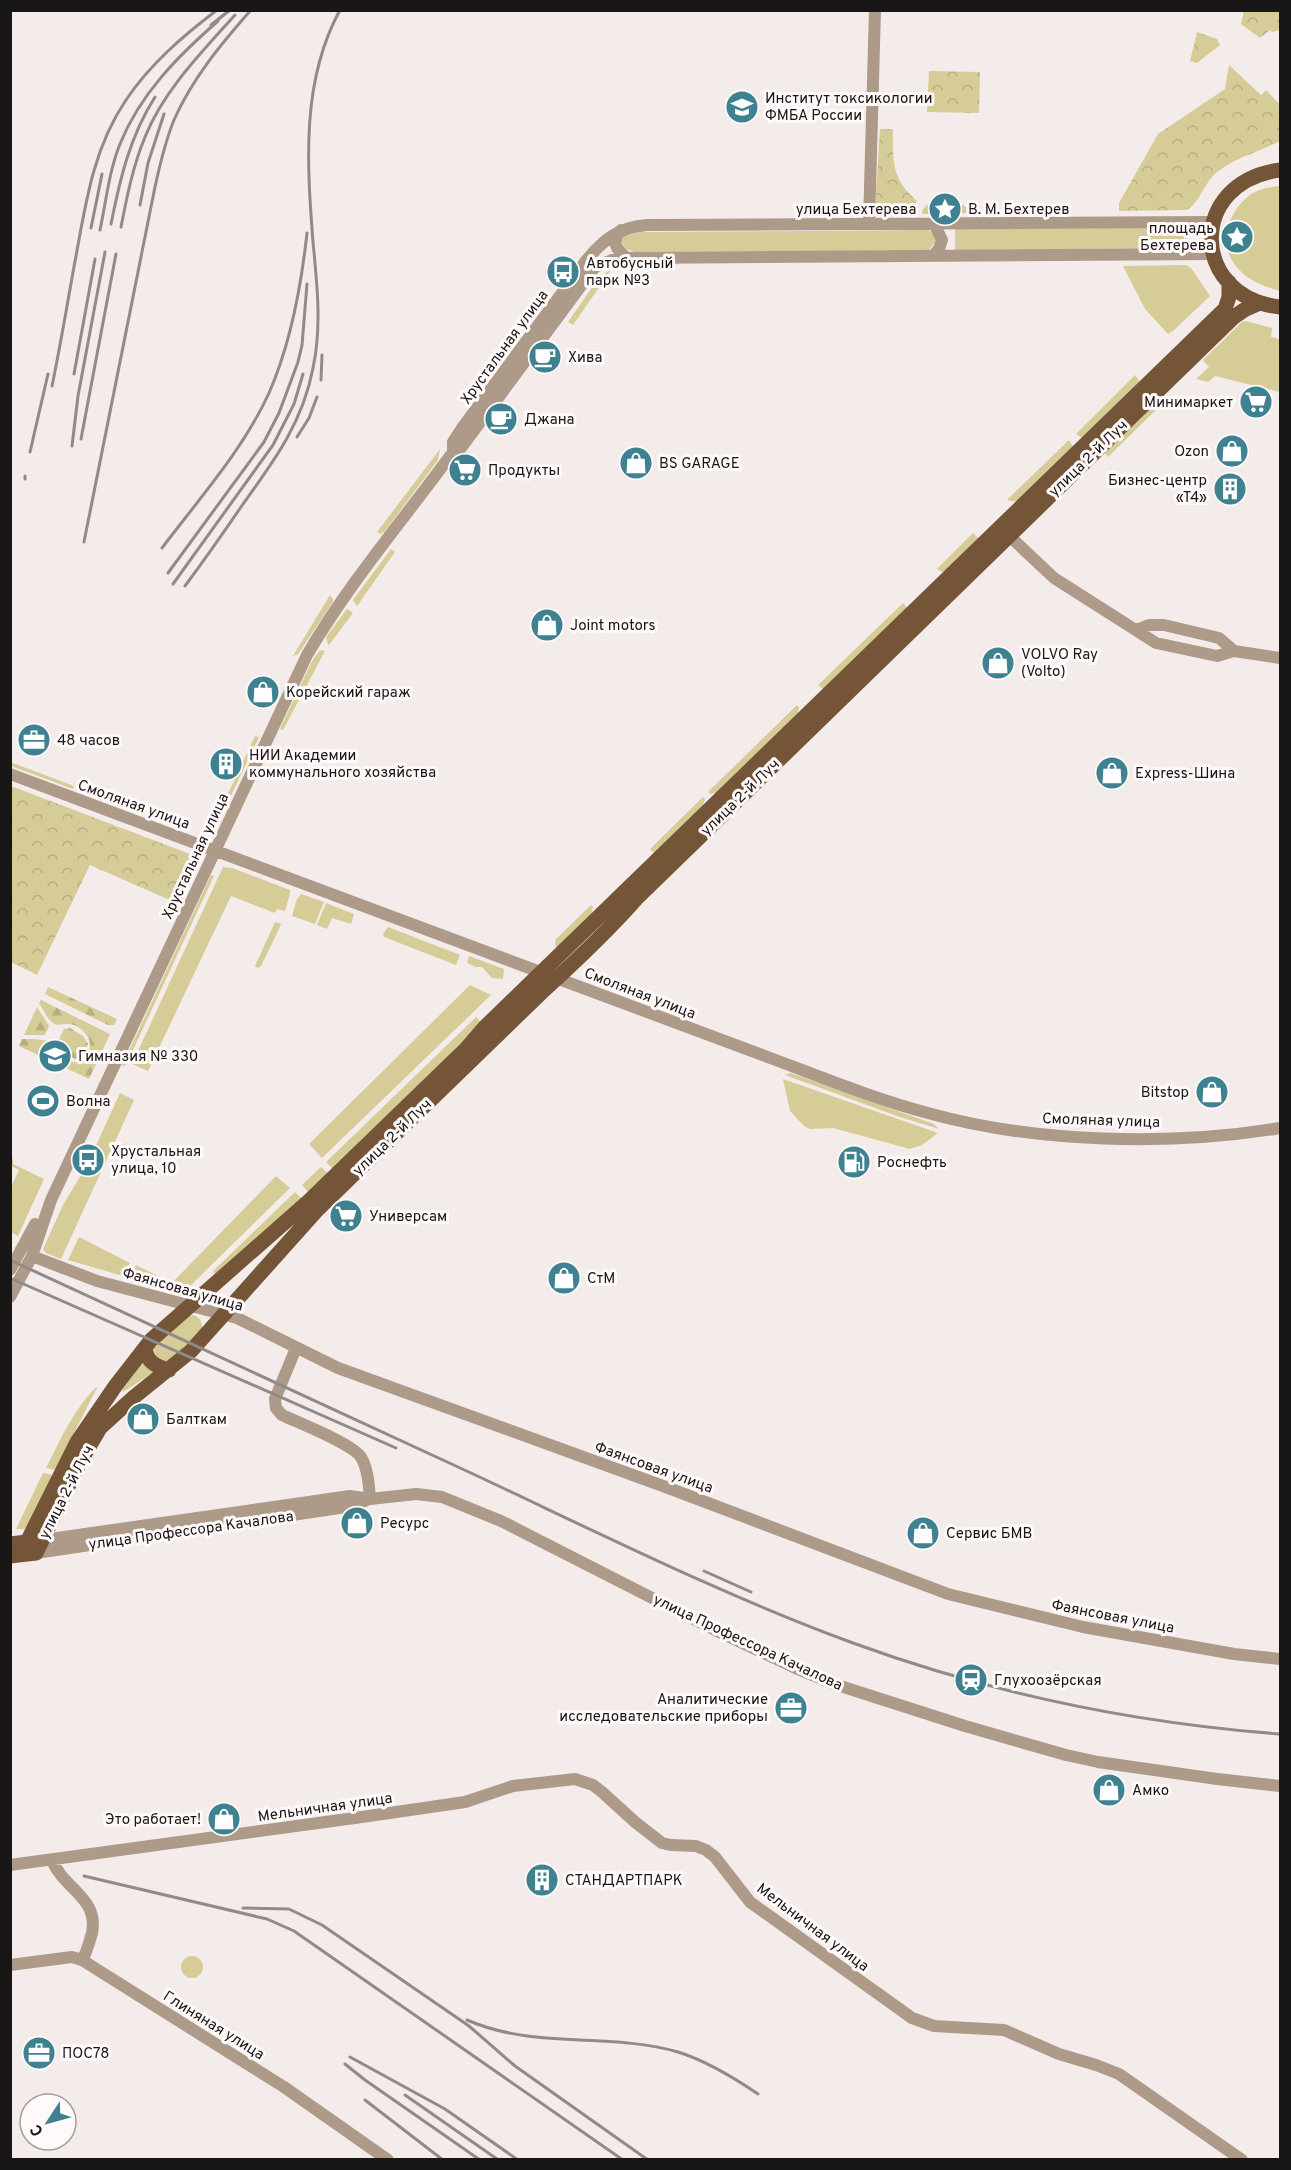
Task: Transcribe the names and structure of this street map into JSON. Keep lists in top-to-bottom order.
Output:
{
  "streets": {
    "main road": ["улица 2-й Луч", "улица Профессора Качалова"],
    "street": [
      "улица Бехтерева",
      "Хрустальная улица",
      "Смоляная улица",
      "Фаянсовая улица",
      "Мельничная улица",
      "Глиняная улица"
    ]
  },
  "crossings": [
    ["улица Бехтерева", "Хрустальная улица"],
    ["Хрустальная улица", "Смоляная улица"],
    ["Хрустальная улица", "Фаянсовая улица"],
    ["улица 2-й Луч", "Смоляная улица"],
    ["улица 2-й Луч", "Фаянсовая улица"],
    ["улица 2-й Луч", "улица Профессора Качалова"]
  ],
  "places": {
    "school or university": ["Институт токсикологии ФМБА России", "Гимназия № 330"],
    "place": ["В. М. Бехтерев", "площадь Бехтерева"],
    "bus stop": ["Автобусный парк №3", "Хрустальная улица, 10"],
    "cafe": ["Хива", "Джана"],
    "supermarket": ["Минимаркет", "Продукты", "Универсам"],
    "shop": [
      "Ozon",
      "BS GARAGE",
      "Joint motors",
      "VOLVO Ray (Volto)",
      "Корейский гараж",
      "Express-Шина",
      "Bitstop",
      "СтМ",
      "Балткам",
      "Ресурс",
      "Сервис БМВ",
      "Амко",
      "Это работает!"
    ],
    "building": ["Бизнес-центр «Т4»", "НИИ Академии коммунального хозяйства", "СТАНДАРТПАРК"],
    "office": ["48 часов", "Аналитические исследовательские приборы", "ПОС78"],
    "sports": ["Волна"],
    "fuel station": ["Роснефть"],
    "station": ["Глухоозёрская"]
  },
  "north": "bottom left"
}
